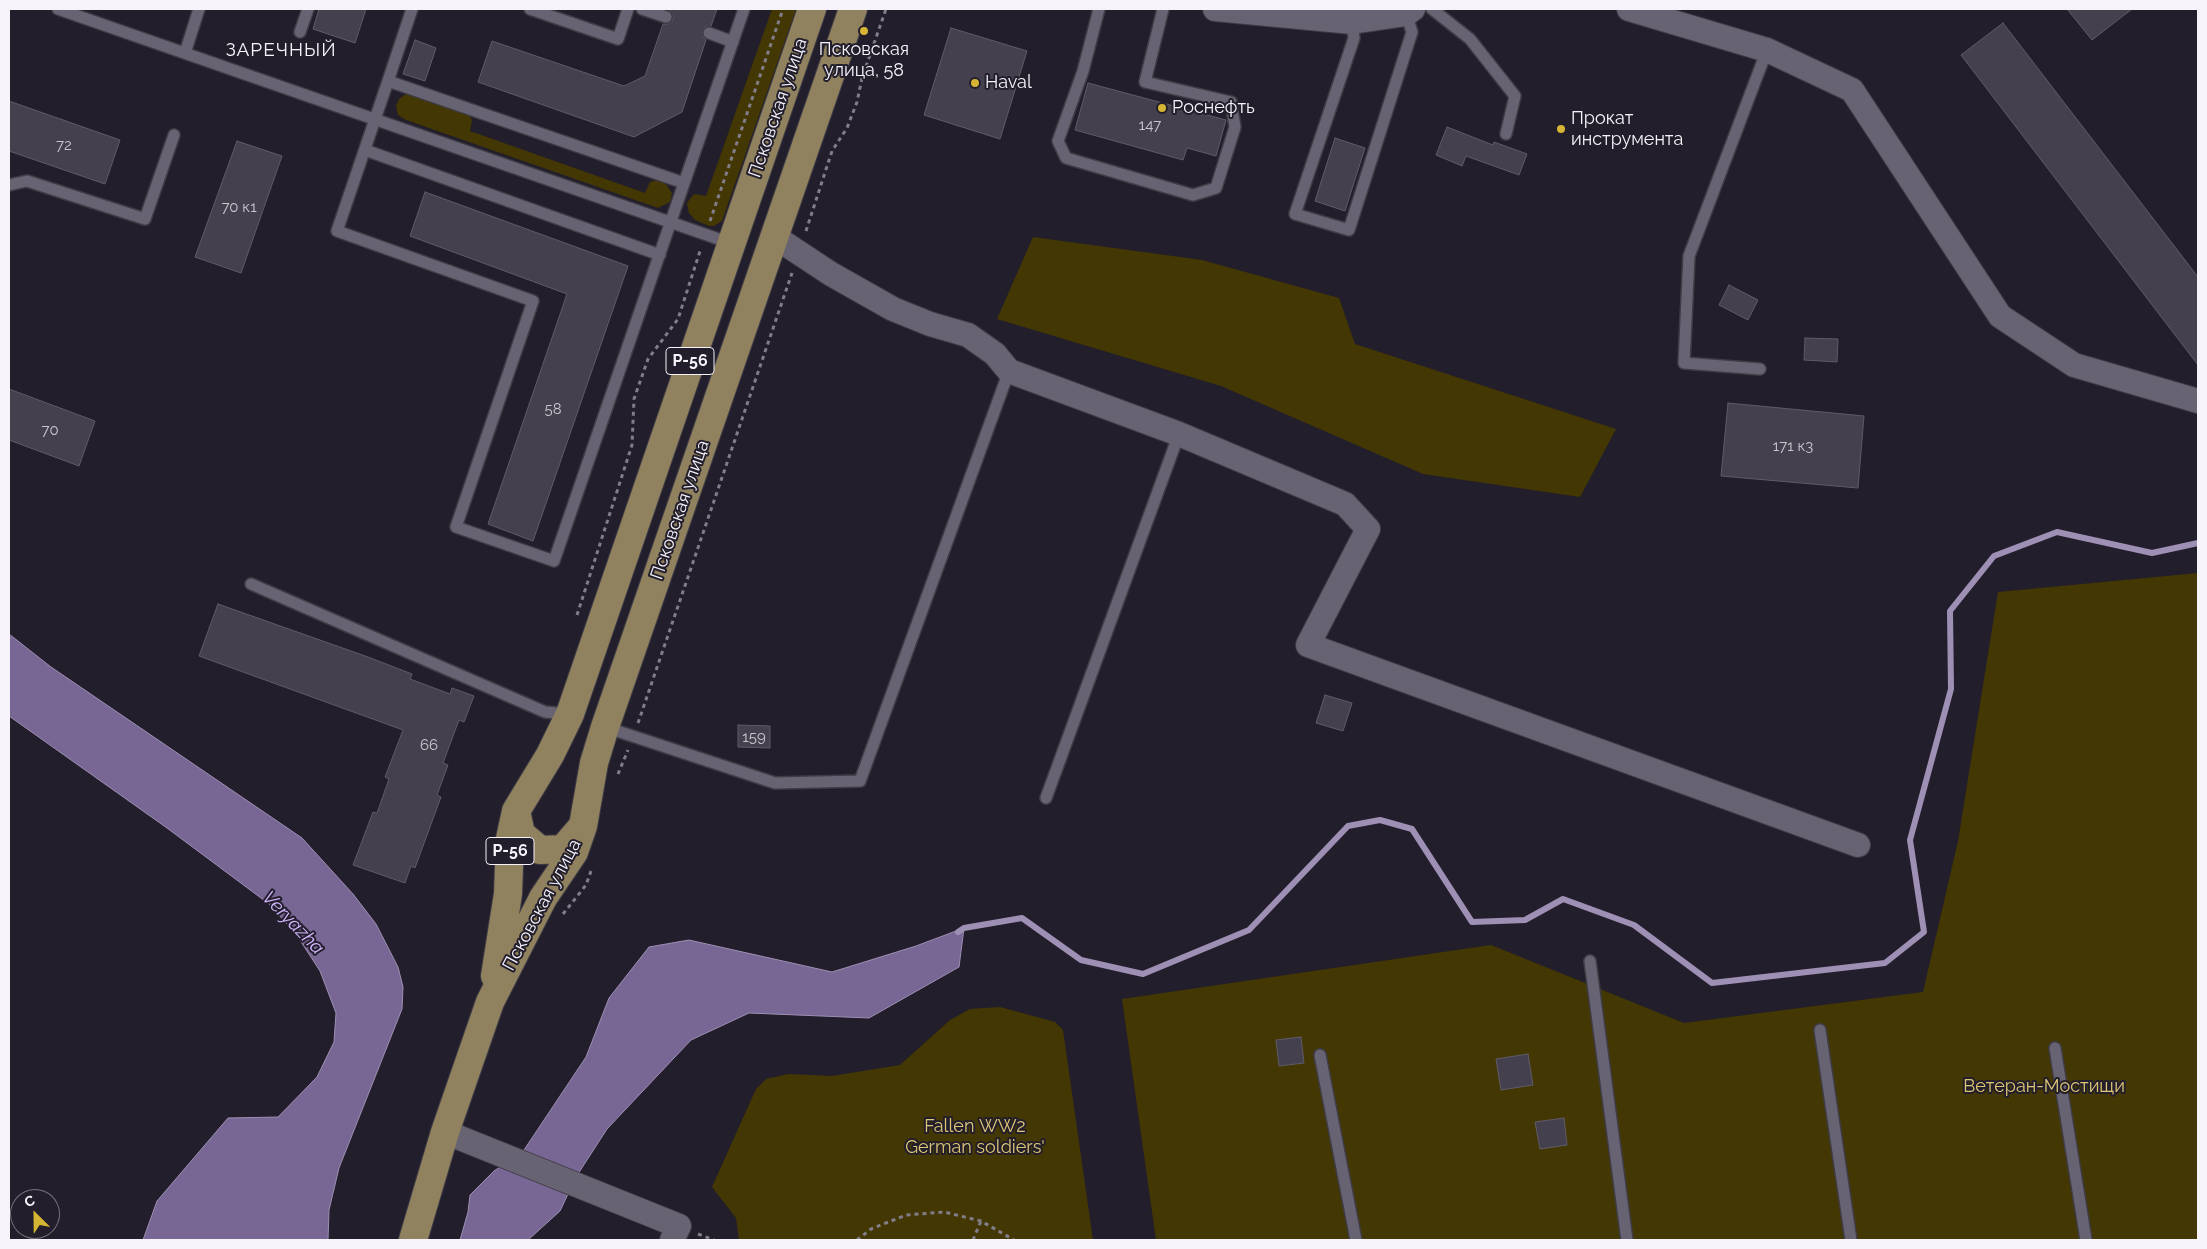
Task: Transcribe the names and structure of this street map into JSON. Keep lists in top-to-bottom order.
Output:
{
  "streets": {
    "main road": ["Псковская улица", "Р-56"]
  },
  "crossings": [
    ["Псковская улица", "Р-56"]
  ],
  "districts": ["ЗАРЕЧНЫЙ"],
  "water": ["Veryazha"],
  "parks": ["Ветеран-Мостищи", "Fallen WW2 German soldiers'"],
  "places": [
    "Псковская улица, 58",
    "Haval",
    "Роснефть",
    "Прокат инструмента"
  ],
  "house_numbers": [
    "147",
    "72",
    "70 к1",
    "58",
    "70",
    "171 к3",
    "159",
    "66"
  ],
  "north": "top left"
}
